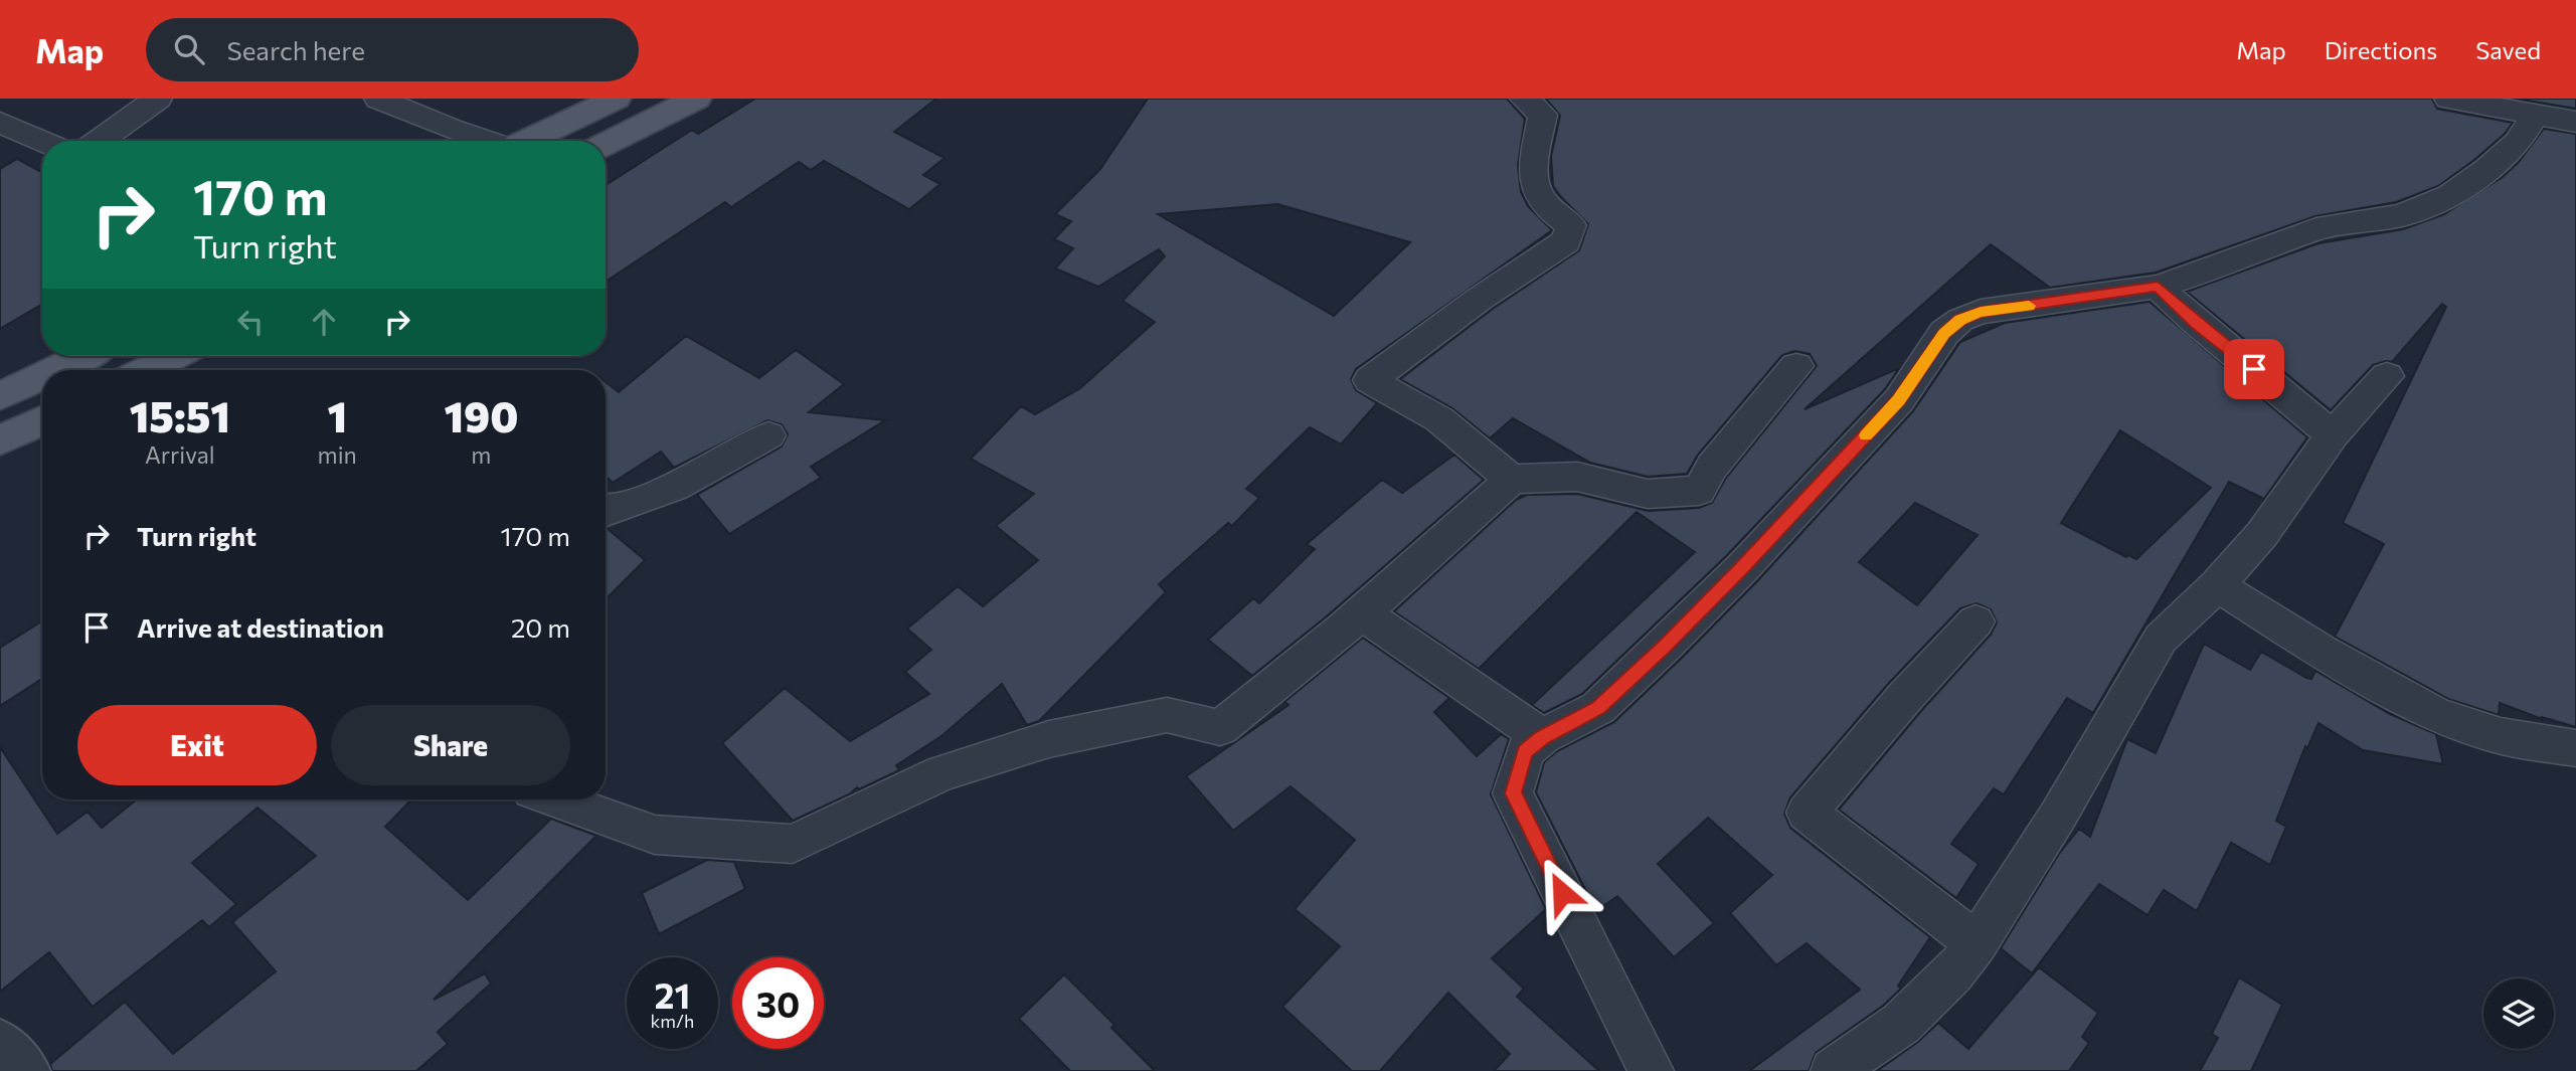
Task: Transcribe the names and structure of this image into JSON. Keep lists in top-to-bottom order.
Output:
{
  "page": {
    "header": "Map",
    "search": "Search here",
    "nav": ["Map", "Directions", "Saved"],
    "turn": ["170 m", "Turn right"],
    "eta": [
      "15:51",
      "Arrival",
      "1",
      "min",
      "190",
      "m"
    ],
    "list": [
      {
        "name": "Turn right",
        "value": "170 m"
      },
      {
        "name": "Arrive at destination",
        "value": "20 m"
      }
    ],
    "buttons": ["Exit", "Share"],
    "speed": "21 km/h",
    "limit": "30"
  }
}
